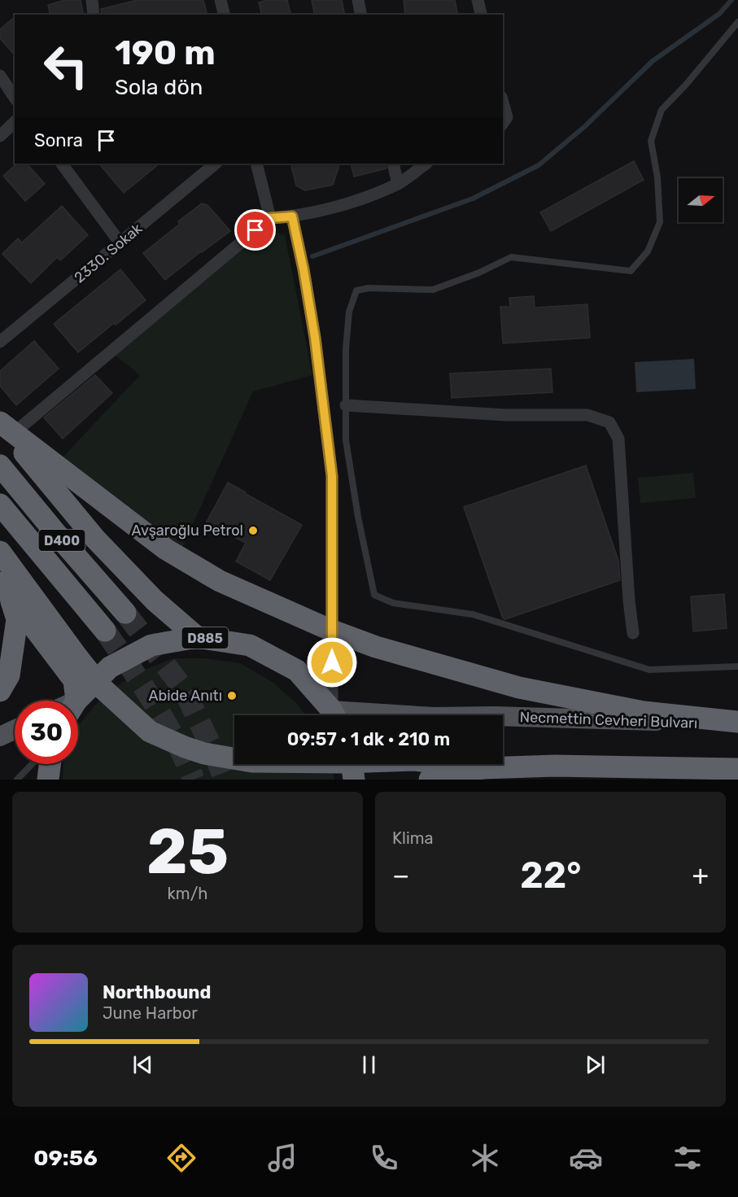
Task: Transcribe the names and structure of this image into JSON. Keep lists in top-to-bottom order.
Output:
{
  "streets": {
    "highway": ["D400", "D885"],
    "main road": ["Necmettin Cevheri Bulvarı"],
    "street": ["2330. Sokak"]
  },
  "places": ["Avşaroğlu Petrol", "Abide Anıtı"],
  "north": "right",
  "page": {
    "turn": ["190 m", "Sola dön"],
    "then": "Sonra",
    "limit": "30",
    "trip": "09:57 · 1 dk · 210 m",
    "tile": [
      ["25", "km/h"],
      "Klima"
    ],
    "heat": ["−", "22°", "+"],
    "song": ["Northbound", "June Harbor"],
    "tabs": "09:56"
  }
}
